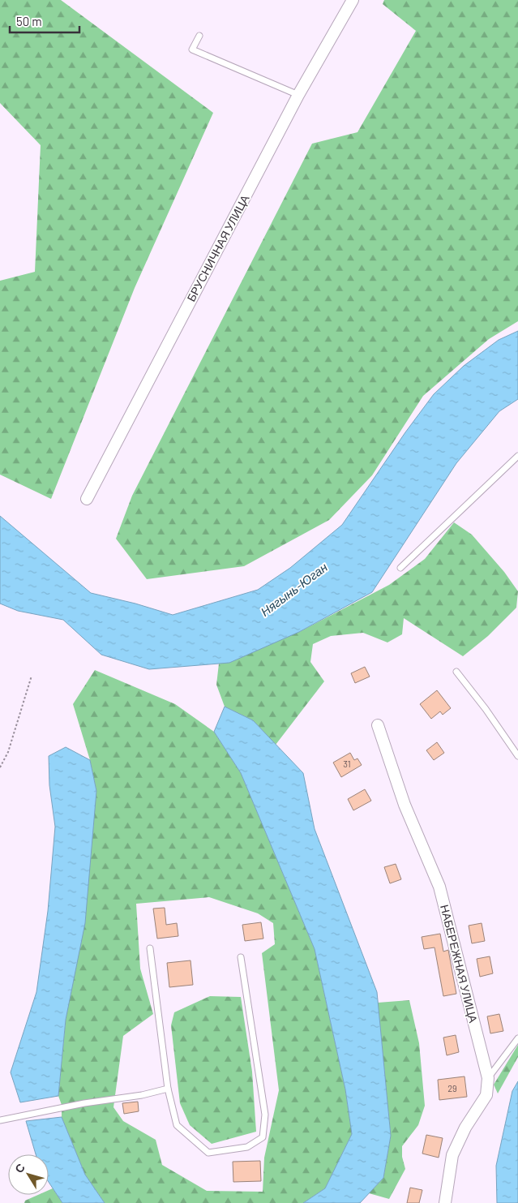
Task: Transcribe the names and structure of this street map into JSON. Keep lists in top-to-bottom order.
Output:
{
  "streets": {
    "street": ["БРУСНИЧНАЯ УЛИЦА", "НАБЕРЕЖНАЯ УЛИЦА"]
  },
  "water": ["Нягынь-Юган"],
  "house_numbers": ["31", "29"],
  "scale_bar": "50 m",
  "north": "top left"
}
